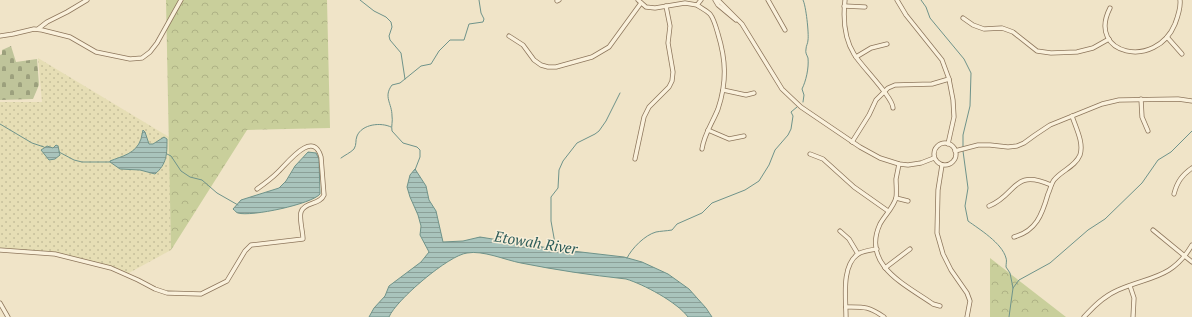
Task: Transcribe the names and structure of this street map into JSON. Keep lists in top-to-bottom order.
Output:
{
  "water": ["Etowah River"]
}
